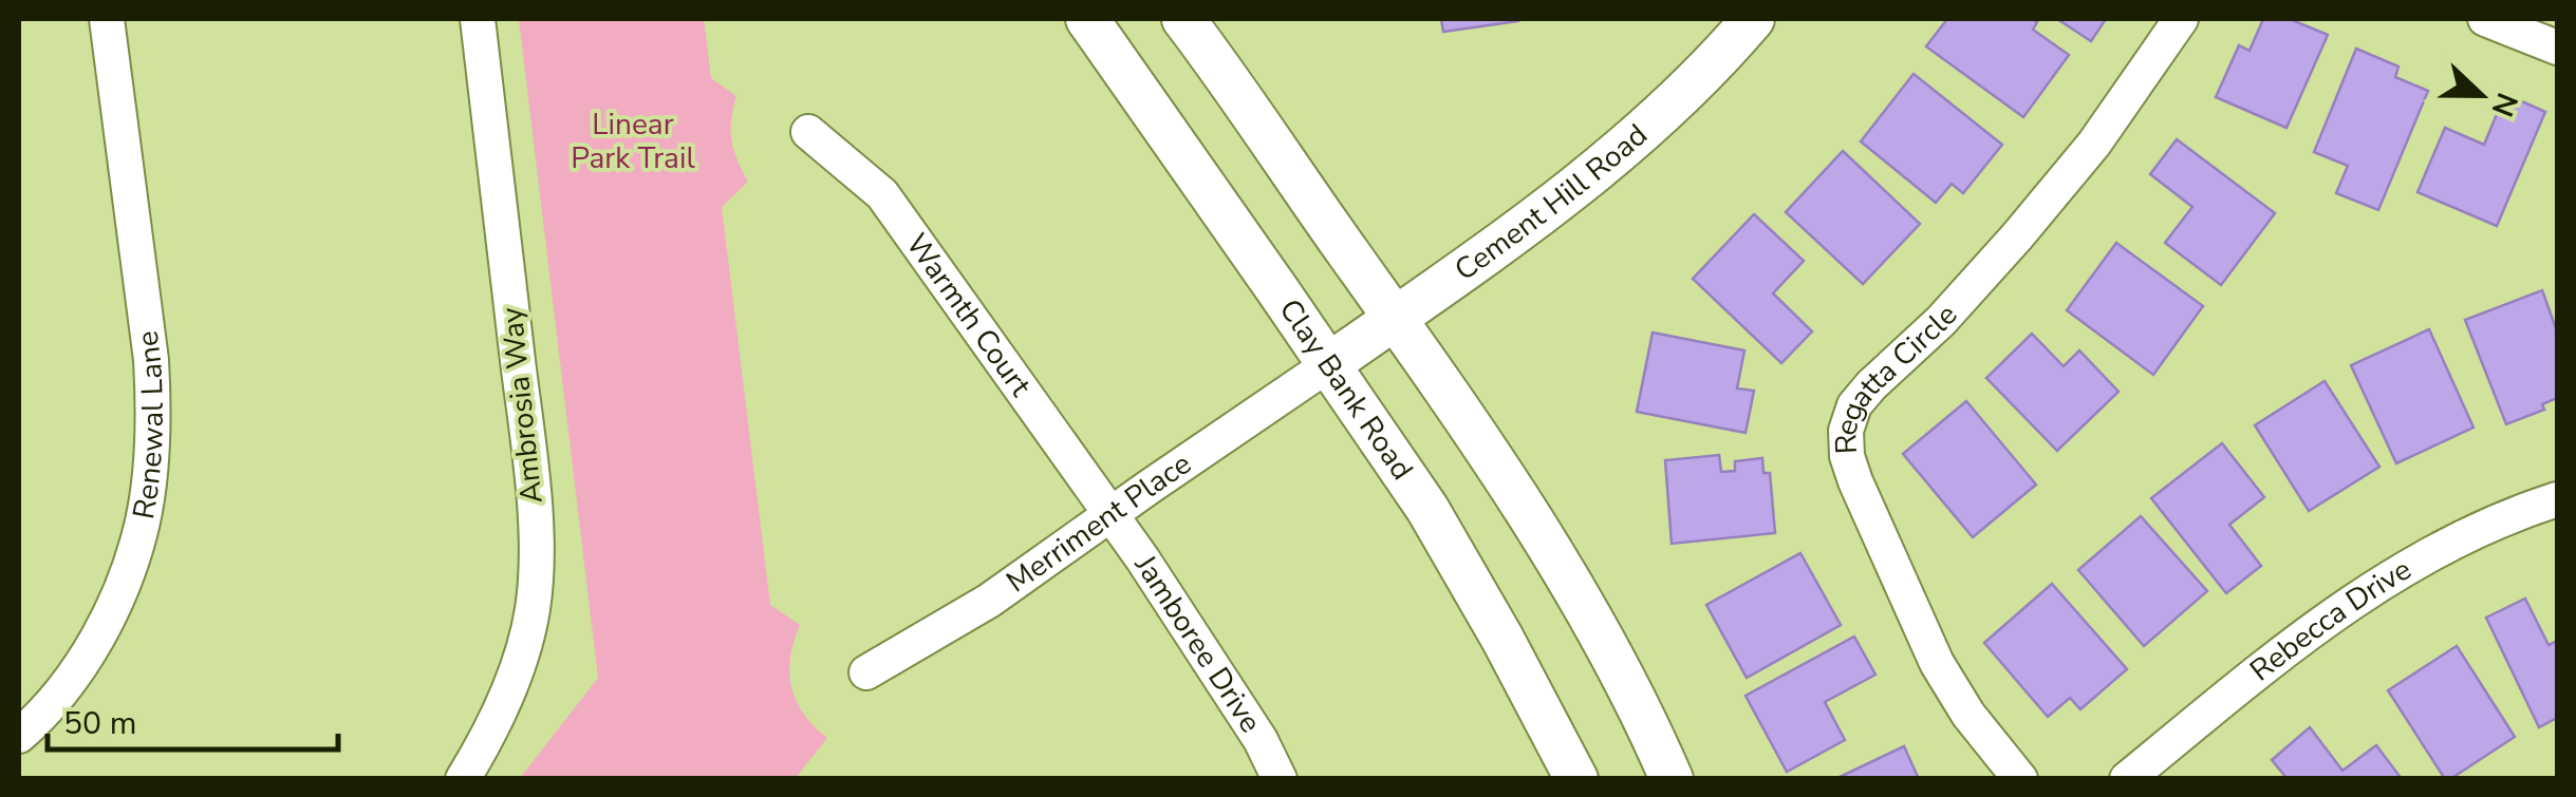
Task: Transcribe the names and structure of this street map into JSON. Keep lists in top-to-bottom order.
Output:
{
  "streets": {
    "street": [
      "Cement Hill Road",
      "Warmth Court",
      "Regatta Circle",
      "Clay Bank Road",
      "Ambrosia Way",
      "Renewal Lane",
      "Merriment Place",
      "Rebecca Drive",
      "Jamboree Drive"
    ]
  },
  "crossings": [
    ["Cement Hill Road", "Clay Bank Road"],
    ["Cement Hill Road", "Merriment Place"],
    ["Warmth Court", "Merriment Place"],
    ["Warmth Court", "Jamboree Drive"],
    ["Clay Bank Road", "Merriment Place"],
    ["Merriment Place", "Jamboree Drive"]
  ],
  "parks": ["Linear Park Trail"],
  "scale_bar": "50 m",
  "north": "right"
}
